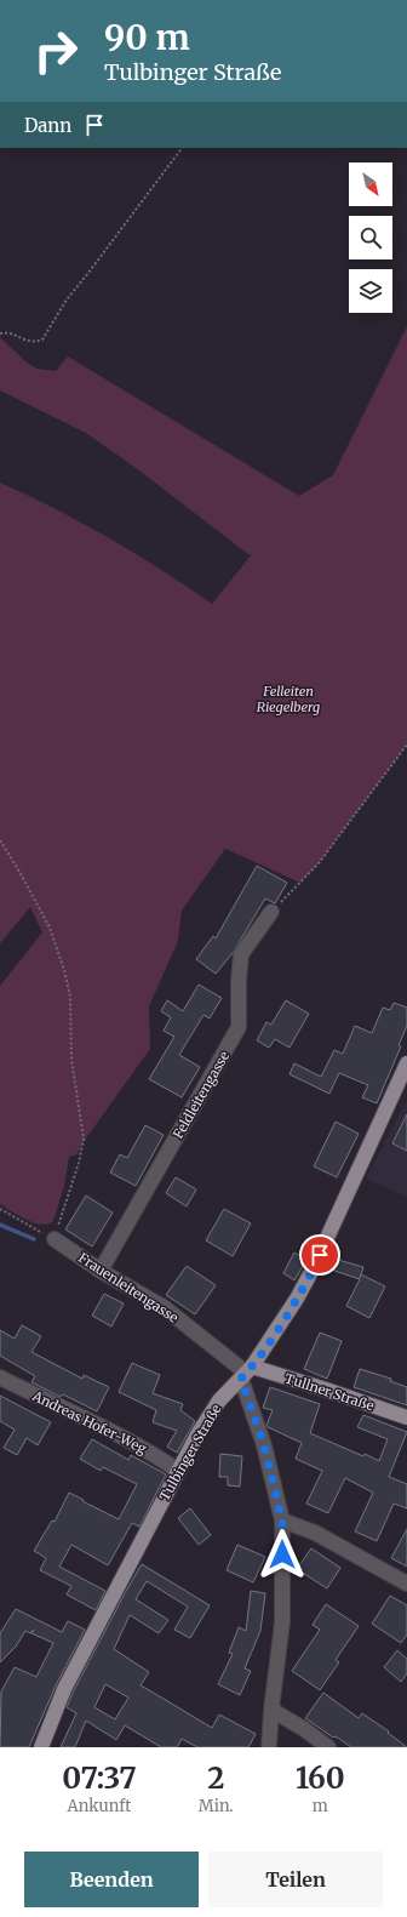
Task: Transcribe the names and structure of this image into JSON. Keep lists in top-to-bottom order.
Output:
{
  "streets": {
    "main road": ["Tullner Straße", "Tulbinger Straße"],
    "street": ["Feldleitengasse", "Frauenleitengasse", "Andreas Hofer-Weg"]
  },
  "crossings": [
    ["Feldleitengasse", "Frauenleitengasse"],
    ["Frauenleitengasse", "Tullner Straße"],
    ["Frauenleitengasse", "Tulbinger Straße"],
    ["Tullner Straße", "Tulbinger Straße"],
    ["Andreas Hofer-Weg", "Tulbinger Straße"]
  ],
  "parks": ["Felleiten Riegelberg"],
  "north": "bottom right",
  "page": {
    "turn": ["90 m", "Tulbinger Straße"],
    "then": "Dann",
    "eta": [
      "07:37",
      "Ankunft",
      "2",
      "Min.",
      "160",
      "m"
    ],
    "buttons": ["Beenden", "Teilen"]
  }
}
